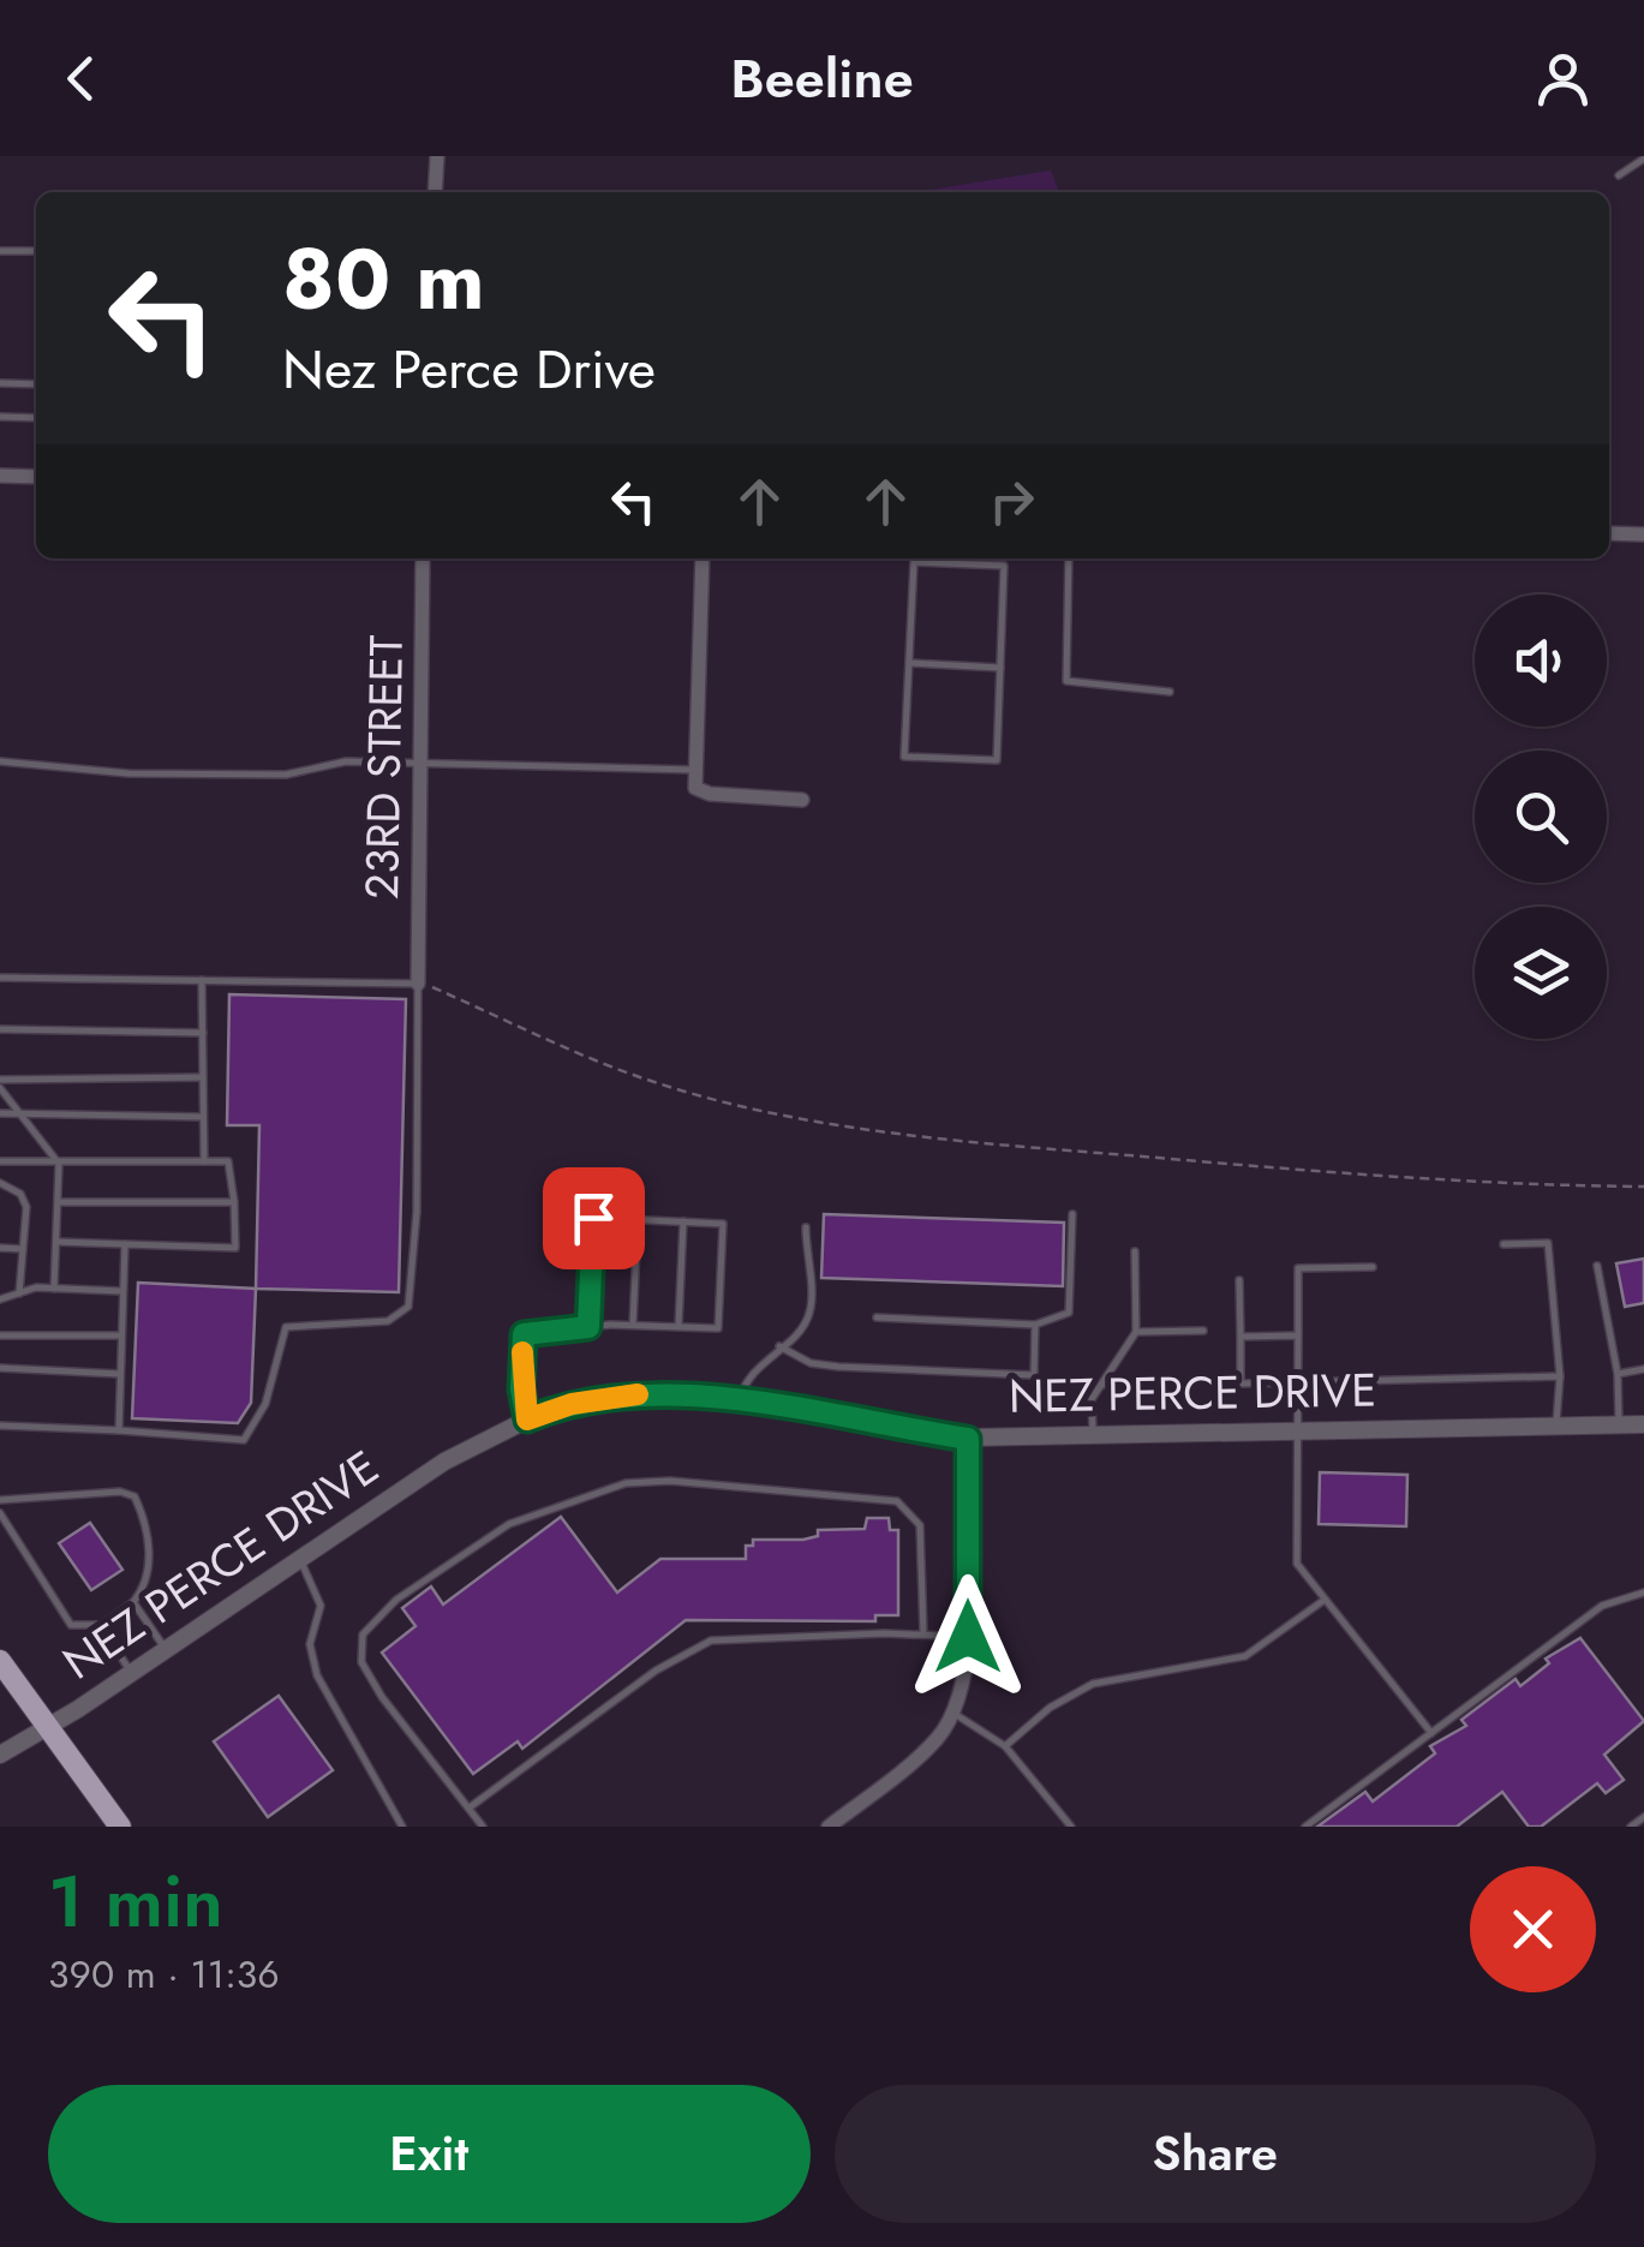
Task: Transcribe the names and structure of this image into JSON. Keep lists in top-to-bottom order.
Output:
{
  "streets": {
    "street": ["23RD STREET", "NEZ PERCE DRIVE"]
  },
  "page": {
    "header": "Beeline",
    "turn": ["80 m", "Nez Perce Drive"],
    "heading": ["1 min", "390 m · 11:36"],
    "buttons": ["Exit", "Share"]
  }
}
